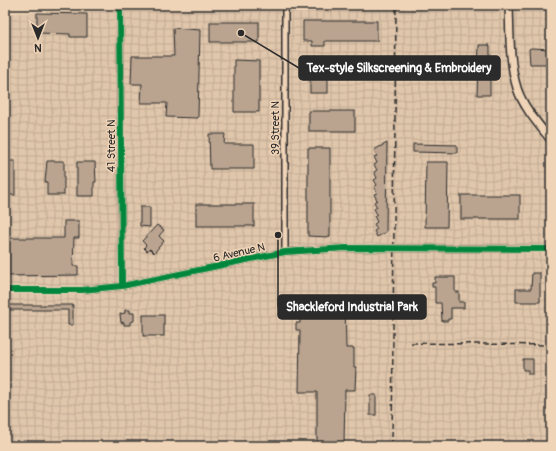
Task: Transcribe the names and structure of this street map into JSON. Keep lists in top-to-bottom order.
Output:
{
  "streets": {
    "street": ["39 Street N", "41 Street N", "6 Avenue N"]
  },
  "crossings": [
    ["39 Street N", "6 Avenue N"],
    ["41 Street N", "6 Avenue N"]
  ],
  "places": ["Tex-style Silkscreening & Embroidery", "Shackleford Industrial Park"],
  "north": "bottom"
}
